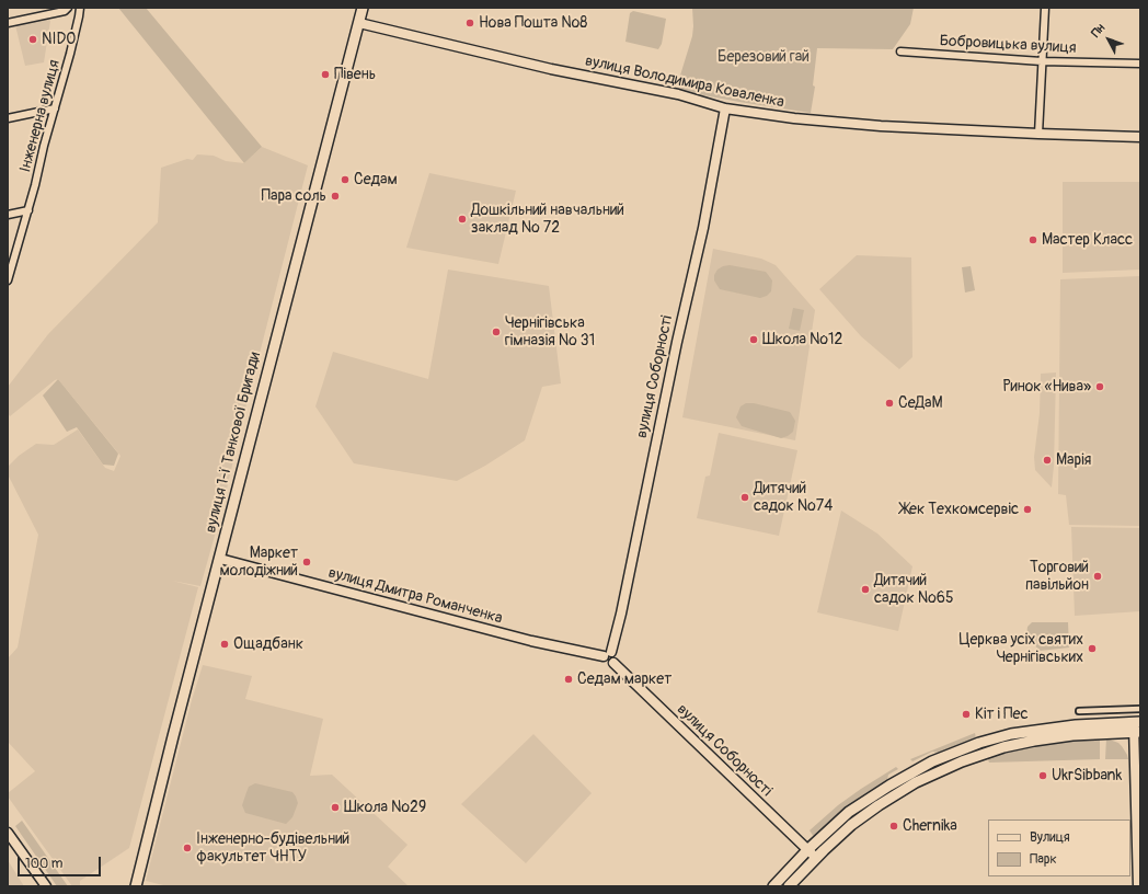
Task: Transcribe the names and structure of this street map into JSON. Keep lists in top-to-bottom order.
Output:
{
  "streets": {
    "main road": ["вулиця 1-ї Танкової Бригади"],
    "street": [
      "Бобровицька вулиця",
      "вулиця Володимира Коваленка",
      "Інженерна вулиця",
      "вулиця Соборності",
      "вулиця Дмитра Романченка"
    ]
  },
  "crossings": [
    ["вулиця Володимира Коваленка", "вулиця Соборності"],
    ["вулиця Володимира Коваленка", "вулиця 1-ї Танкової Бригади"],
    ["вулиця Соборності", "вулиця Дмитра Романченка"],
    ["вулиця 1-ї Танкової Бригади", "вулиця Дмитра Романченка"]
  ],
  "parks": ["Березовий гай"],
  "places": [
    "Нова Пошта №8",
    "NIDO",
    "Півень",
    "Седам",
    "Пара соль",
    "Дошкільний навчальний заклад № 72",
    "Мастер Класс",
    "Чернігівська гімназія № 31",
    "Школа №12",
    "Ринок «Нива»",
    "СеДаМ",
    "Марія",
    "Дитячий садок №74",
    "Жек Техкомсервіс",
    "Маркет молодіжний",
    "Торговий павільйон",
    "Дитячий садок №65",
    "Ощадбанк",
    "Церква усіх святих Чернігівських",
    "Седам маркет",
    "Кіт і Пес",
    "UkrSibbank",
    "Школа №29",
    "Chernika",
    "Інженерно-будівельний факультет ЧНТУ"
  ],
  "legend": ["Вулиця", "Парк"],
  "scale_bar": "100 m",
  "north": "top left"
}
